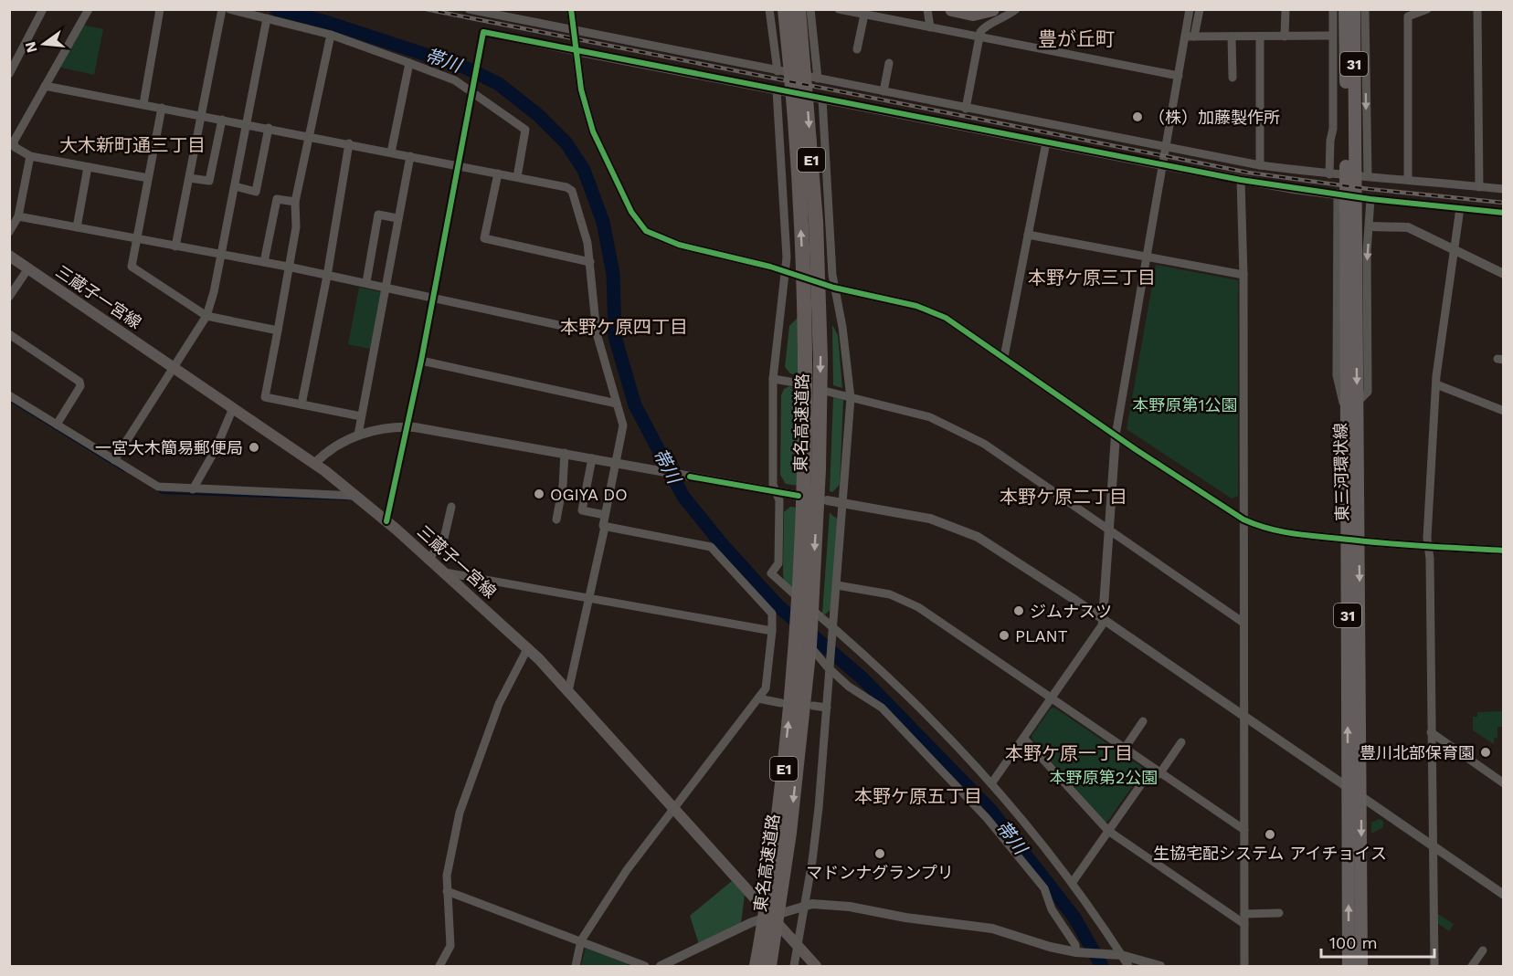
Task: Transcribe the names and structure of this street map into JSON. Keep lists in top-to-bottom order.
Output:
{
  "streets": {
    "highway": ["E1", "東名高速道路"],
    "main road": ["31", "三蔵子一宮線", "東三河環状線"]
  },
  "crossings": [
    ["三蔵子一宮線", "東名高速道路"]
  ],
  "districts": [
    "豊が丘町",
    "大木新町通三丁目",
    "本野ケ原三丁目",
    "本野ケ原四丁目",
    "本野ケ原二丁目",
    "本野ケ原一丁目",
    "本野ケ原五丁目"
  ],
  "water": ["帯川"],
  "parks": ["本野原第1公園", "本野原第2公園"],
  "places": [
    "（株）加藤製作所",
    "一宮大木簡易郵便局",
    "OGIYA DO",
    "ジムナスツ",
    "PLANT",
    "豊川北部保育園",
    "生協宅配システム アイチョイス",
    "マドンナグランプリ"
  ],
  "scale_bar": "100 m",
  "north": "left"
}
